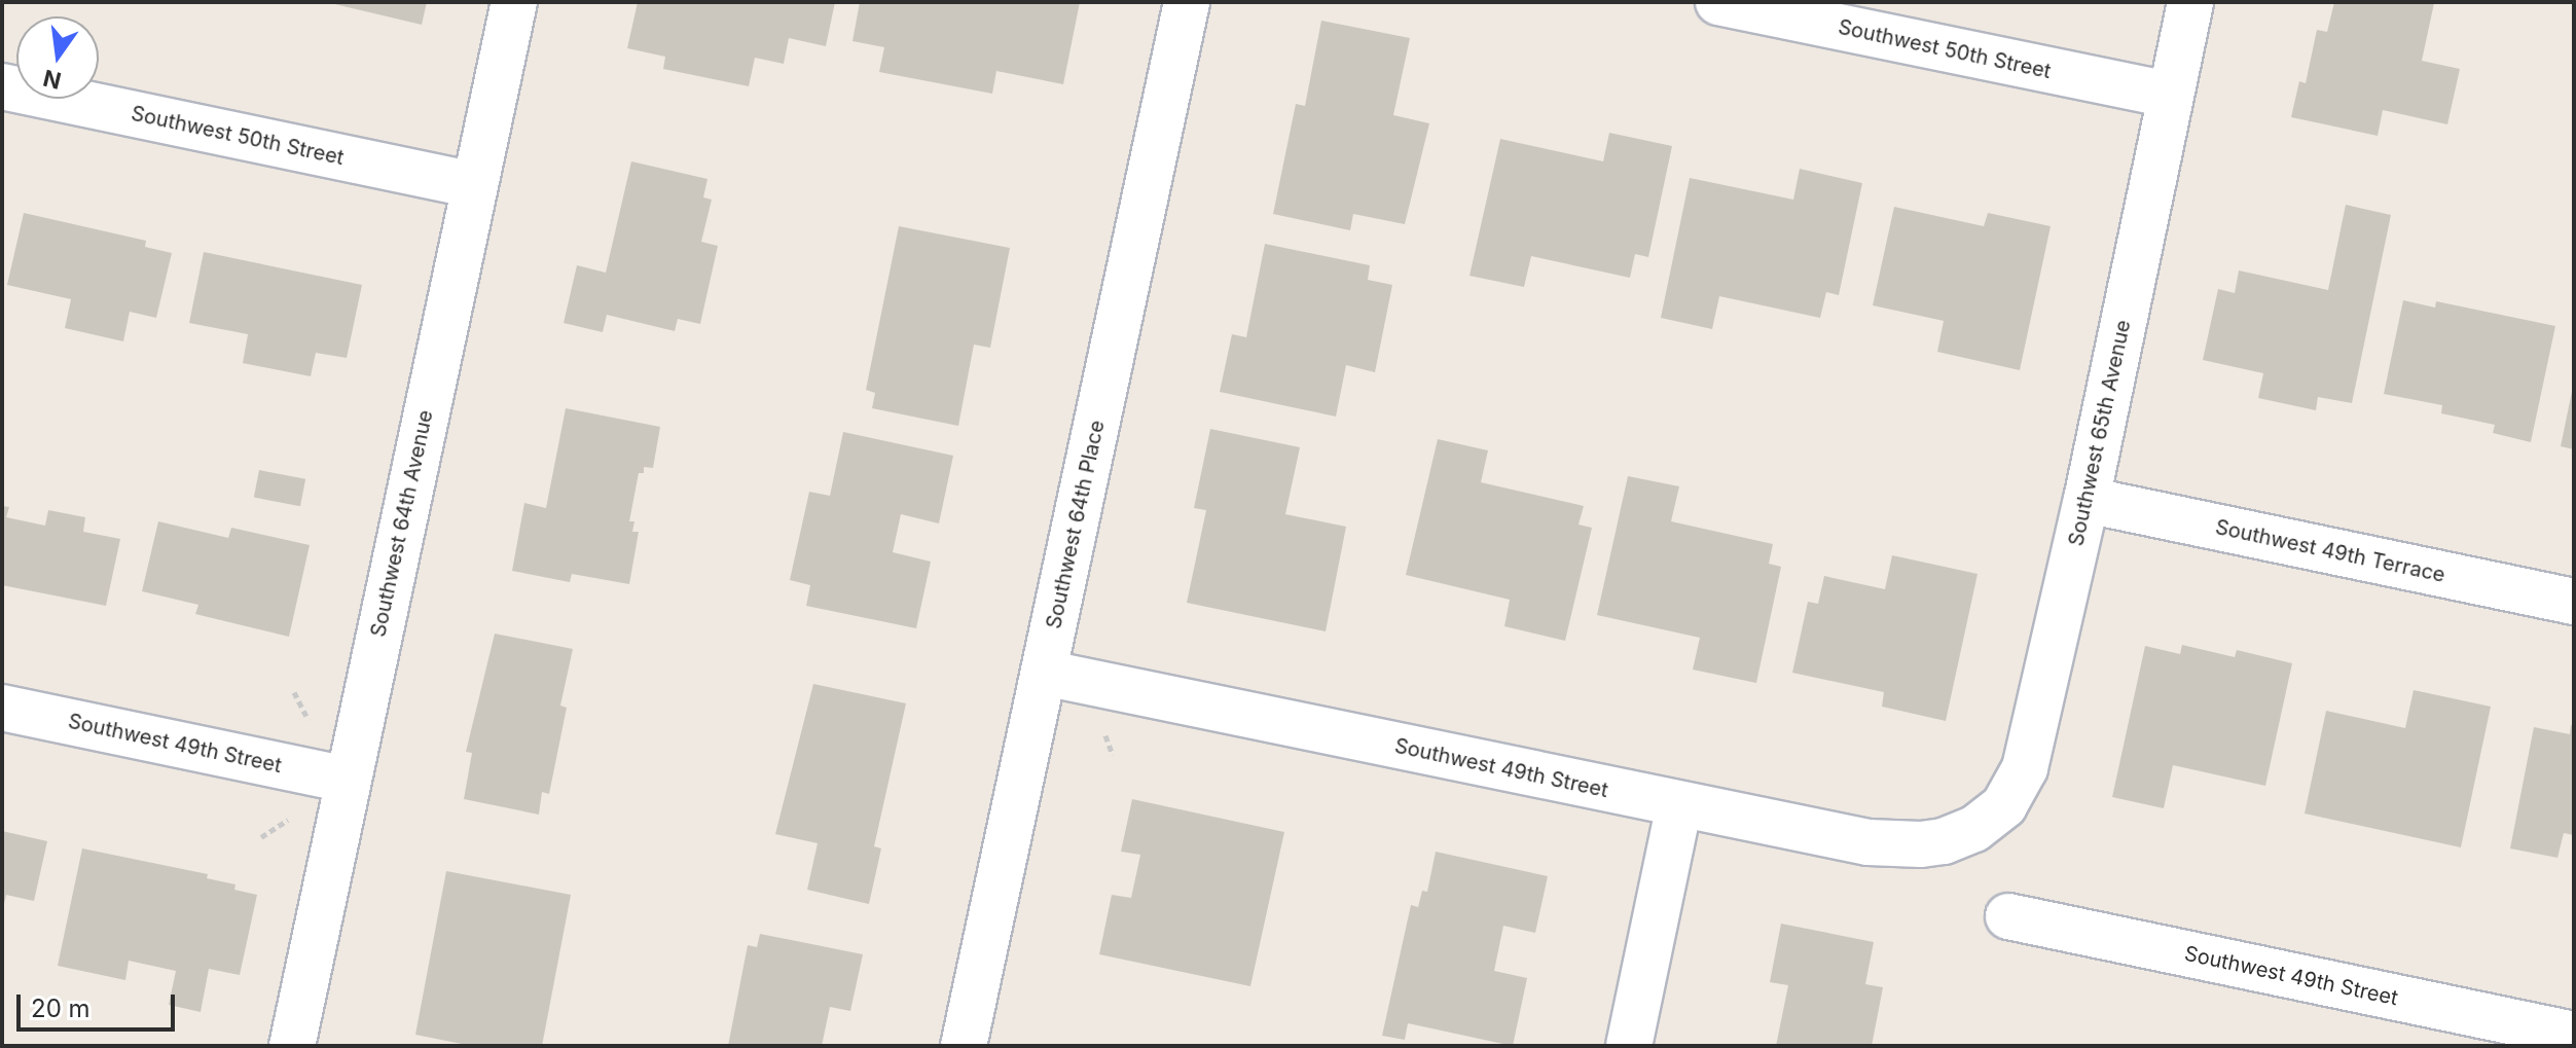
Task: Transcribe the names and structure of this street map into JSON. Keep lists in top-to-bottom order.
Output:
{
  "streets": {
    "street": [
      "Southwest 50th Street",
      "Southwest 65th Avenue",
      "Southwest 64th Avenue",
      "Southwest 64th Place",
      "Southwest 49th Terrace",
      "Southwest 49th Street"
    ]
  },
  "crossings": [
    ["Southwest 50th Street", "Southwest 65th Avenue"],
    ["Southwest 50th Street", "Southwest 64th Avenue"],
    ["Southwest 65th Avenue", "Southwest 49th Terrace"],
    ["Southwest 65th Avenue", "Southwest 49th Street"],
    ["Southwest 64th Avenue", "Southwest 49th Street"],
    ["Southwest 64th Place", "Southwest 49th Street"]
  ],
  "scale_bar": "20 m",
  "north": "bottom"
}
